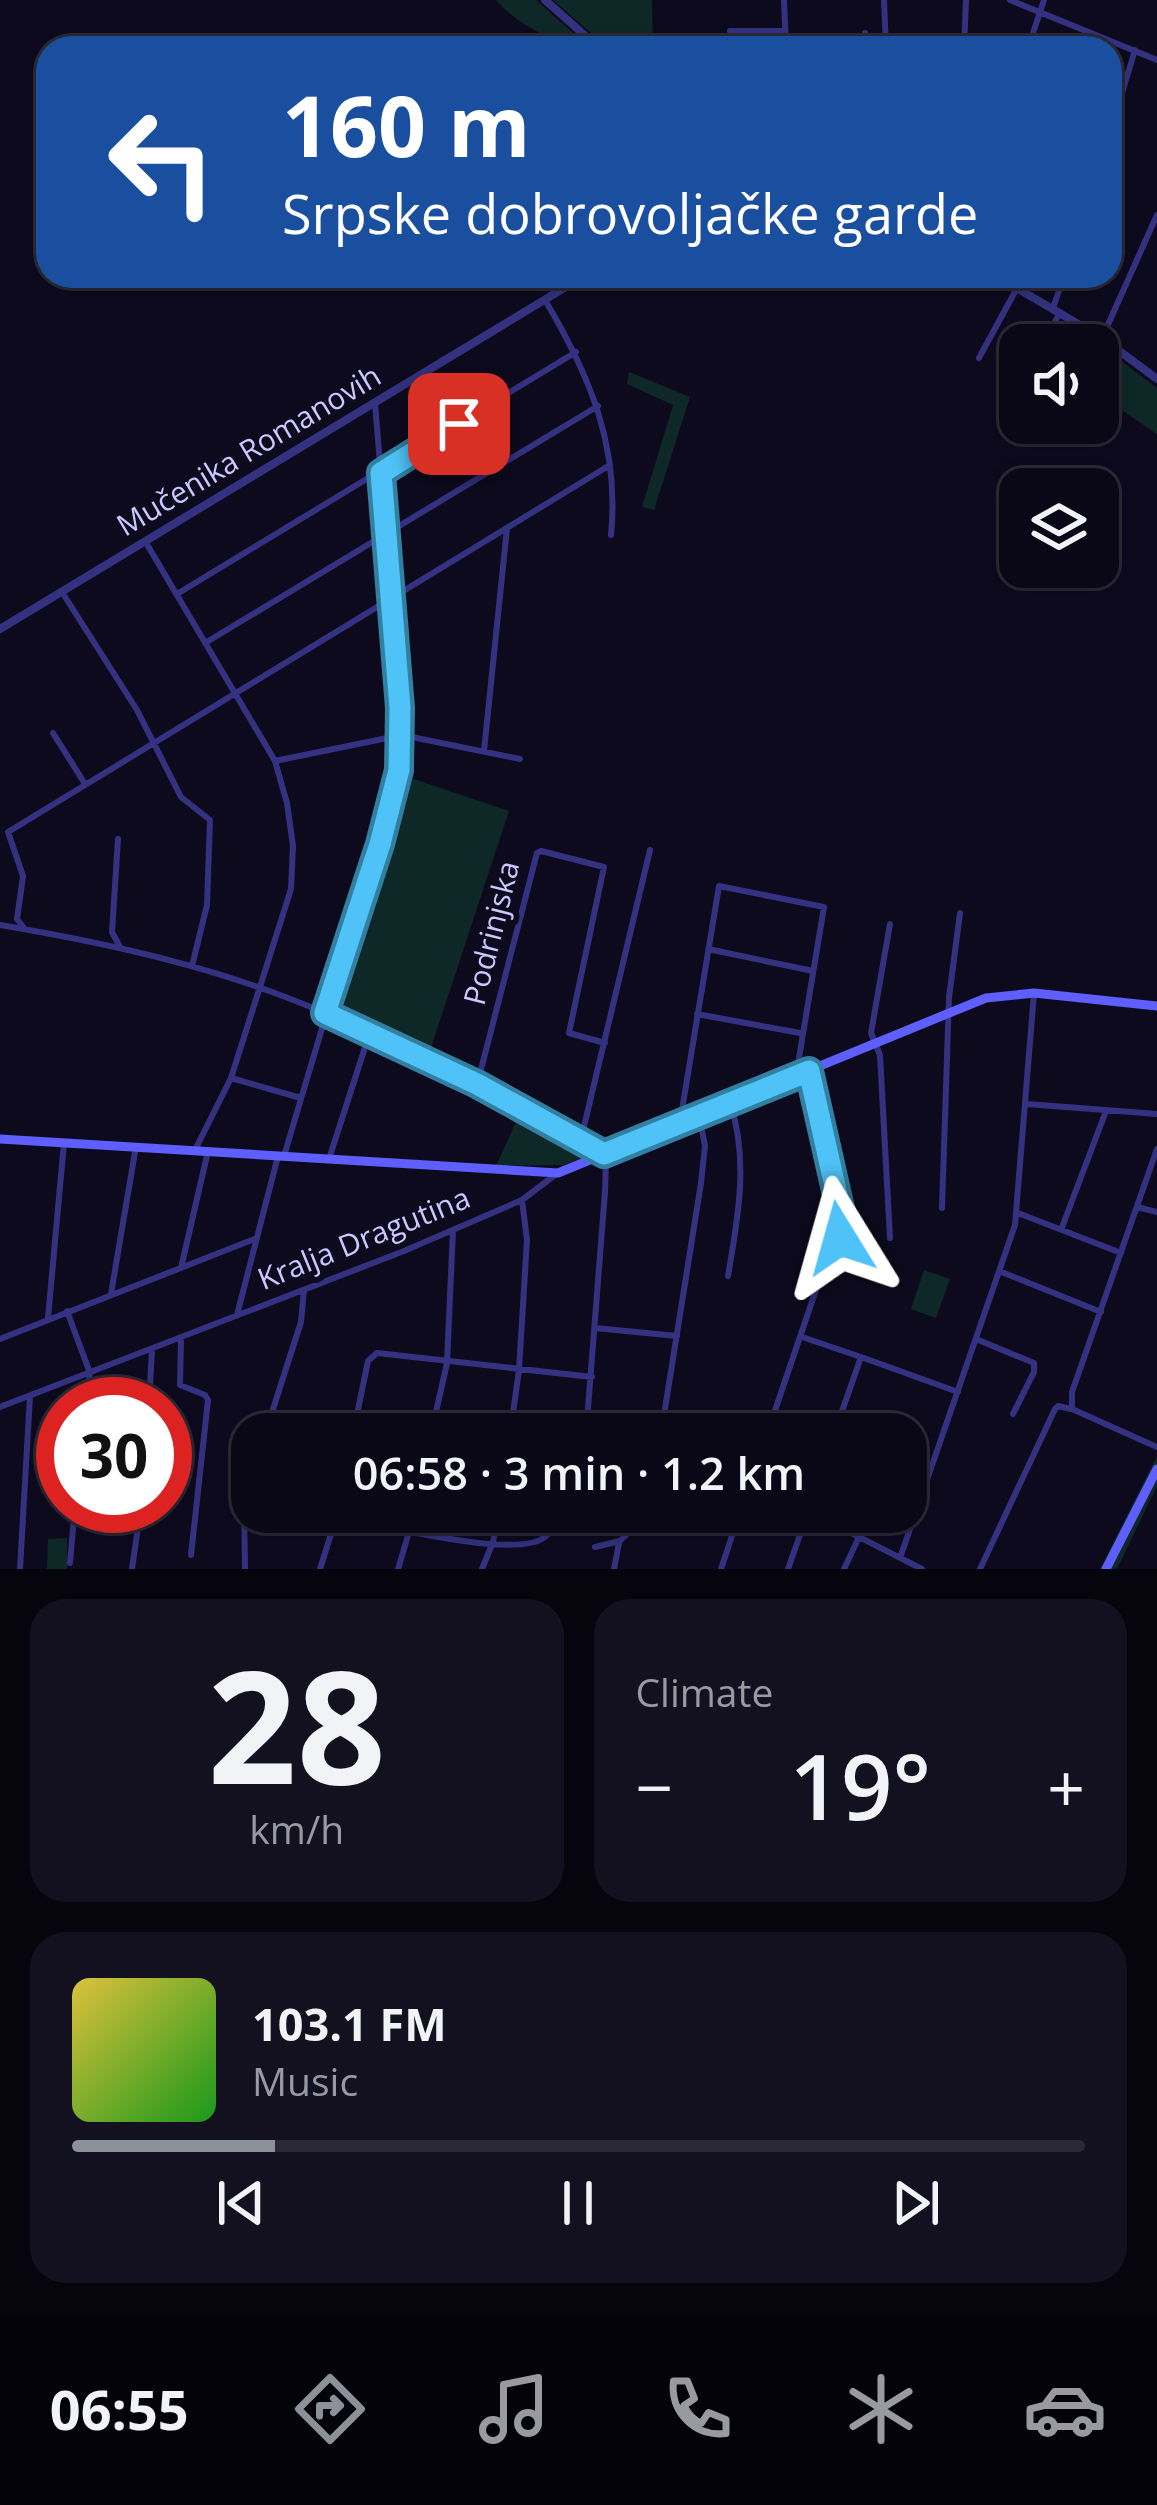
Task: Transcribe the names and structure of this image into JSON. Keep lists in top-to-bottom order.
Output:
{
  "streets": {
    "street": ["Mučenika Romanovih", "Podrinjska", "Kralja Dragutina"]
  },
  "page": {
    "turn": ["160 m", "Srpske dobrovoljačke garde"],
    "limit": "30",
    "trip": "06:58 · 3 min · 1.2 km",
    "tile": [
      ["28", "km/h"],
      "Climate"
    ],
    "heat": ["−", "19°", "+"],
    "song": ["103.1 FM", "Music"],
    "tabs": "06:55"
  }
}
